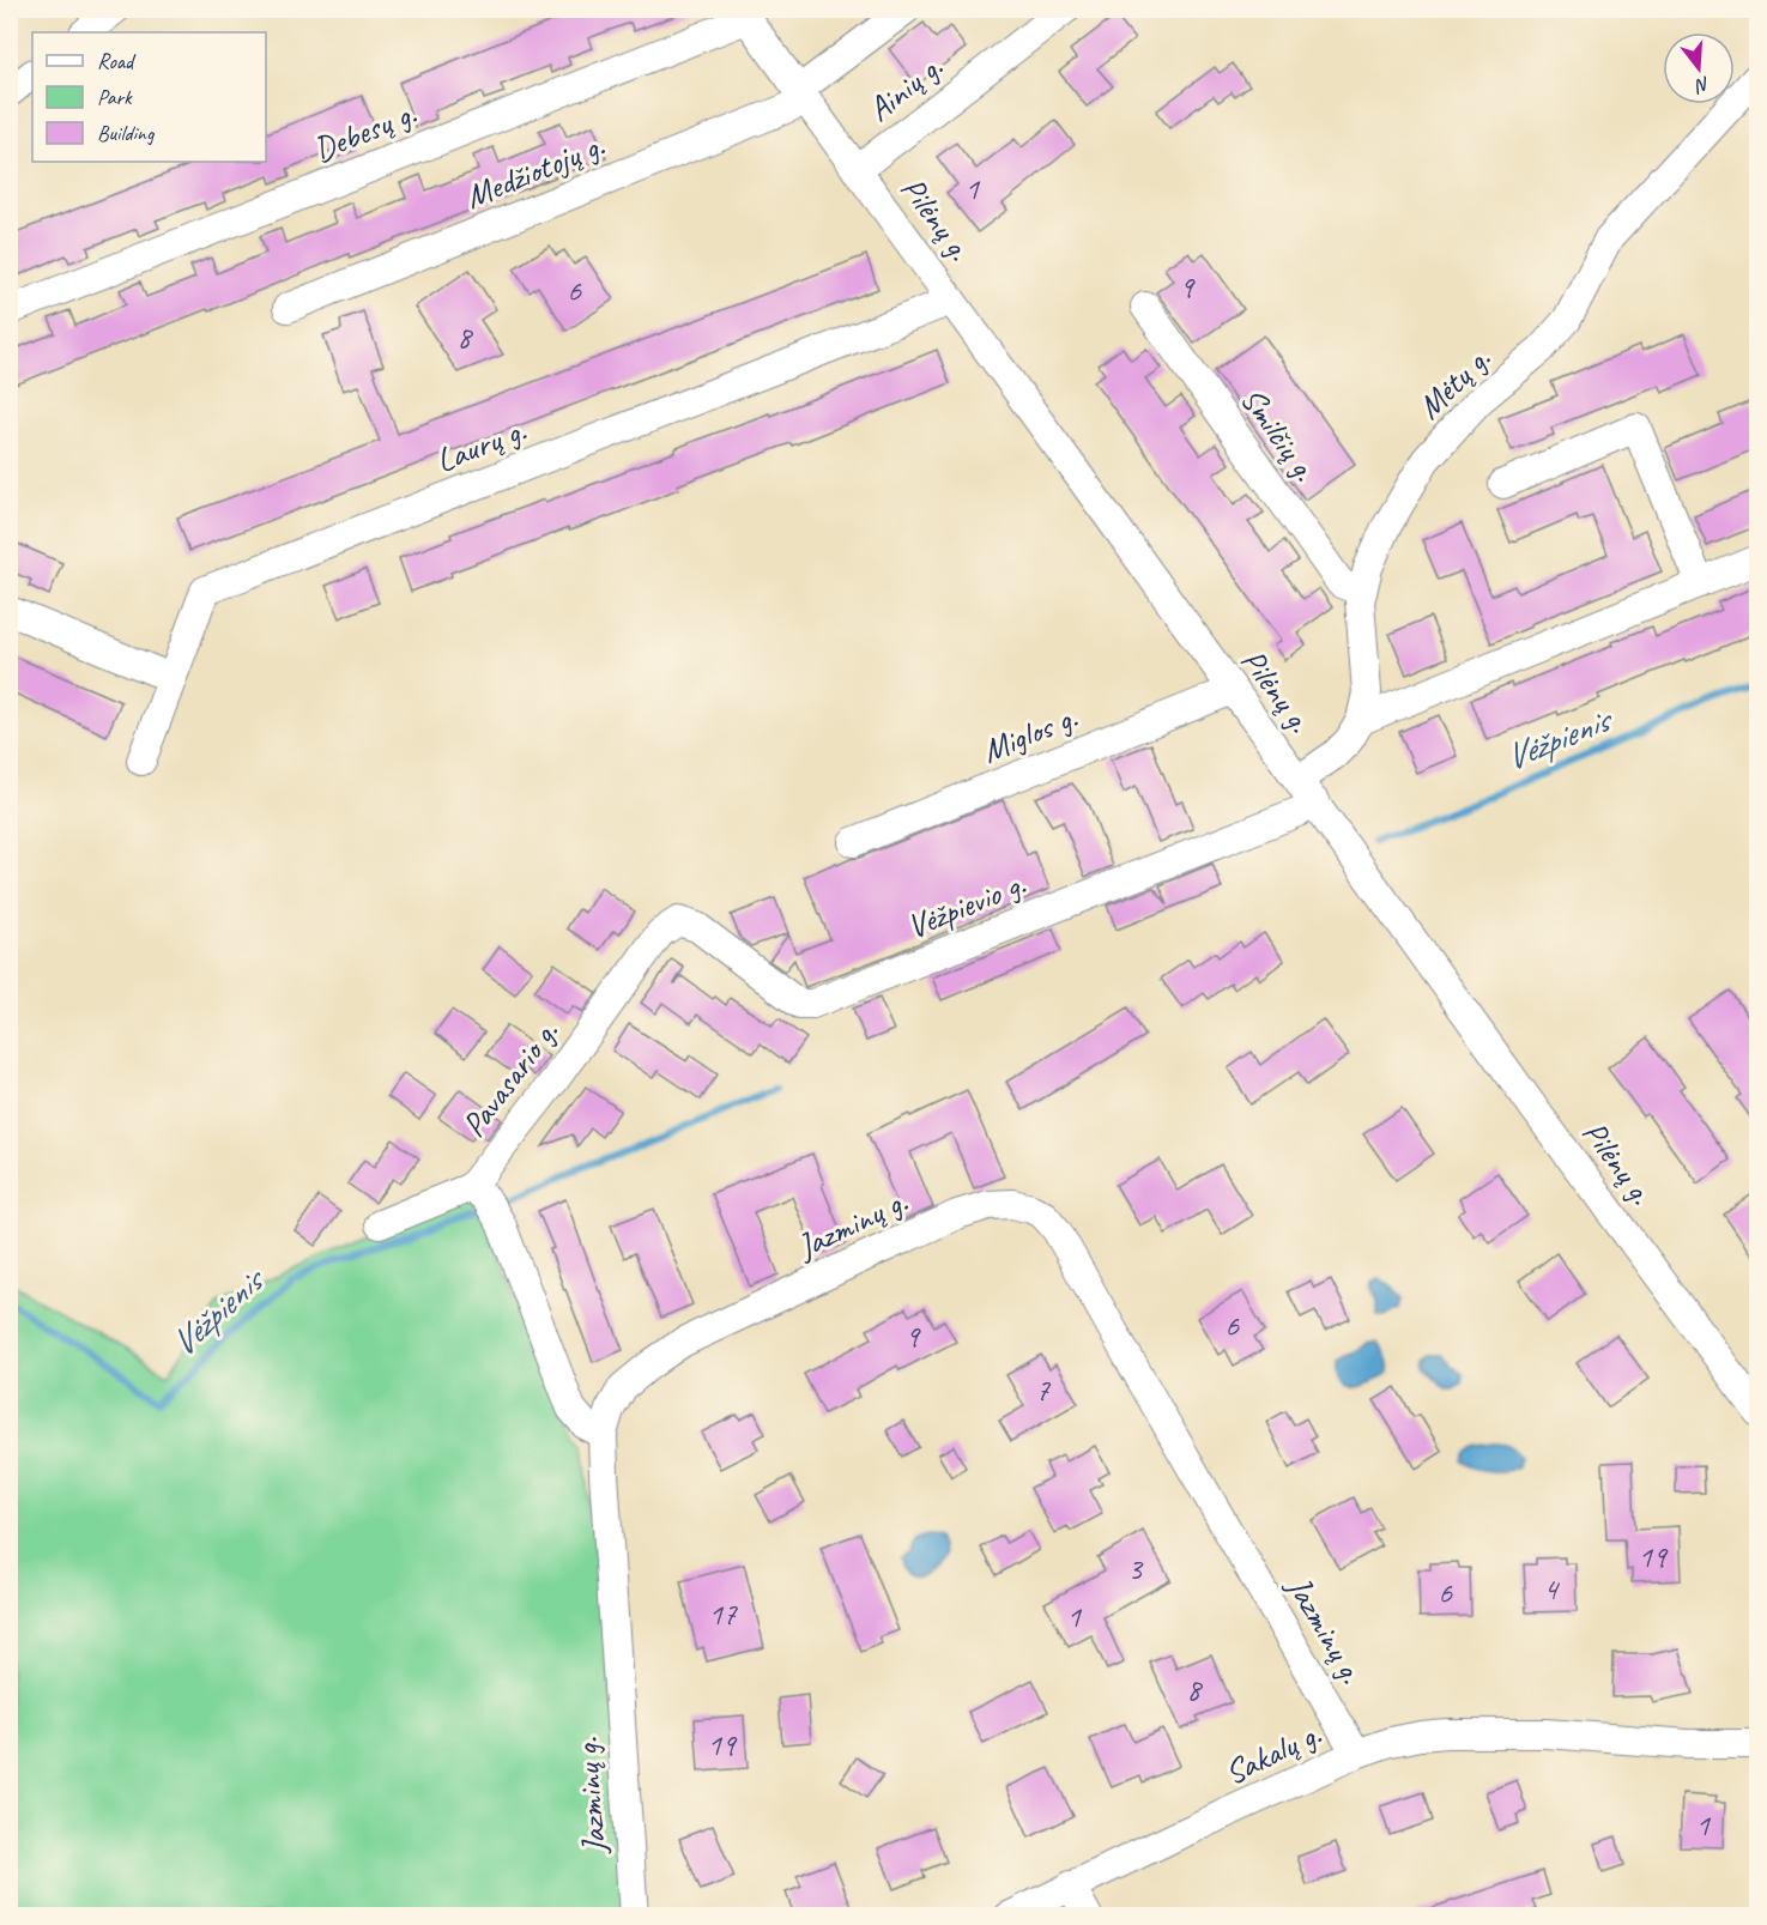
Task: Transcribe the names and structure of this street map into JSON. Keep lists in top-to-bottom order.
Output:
{
  "streets": {
    "street": [
      "Ainių g.",
      "Debesų g.",
      "Medžiotojų g.",
      "Pilėnų g.",
      "Mėtų g.",
      "Smilčių g.",
      "Laurų g.",
      "Miglos g.",
      "Vėžpievio g.",
      "Pavasario g.",
      "Jazminų g.",
      "Sakalų g."
    ]
  },
  "crossings": [
    ["Ainių g.", "Pilėnų g."],
    ["Debesų g.", "Pilėnų g."],
    ["Medžiotojų g.", "Pilėnų g."],
    ["Pilėnų g.", "Laurų g."],
    ["Pilėnų g.", "Miglos g."],
    ["Pilėnų g.", "Vėžpievio g."],
    ["Mėtų g.", "Smilčių g."],
    ["Vėžpievio g.", "Pavasario g."],
    ["Jazminų g.", "Sakalų g."]
  ],
  "water": ["Vėžpienis"],
  "house_numbers": [
    "1",
    "9",
    "6",
    "8",
    "6",
    "9",
    "7",
    "19",
    "3",
    "4",
    "6",
    "17",
    "1",
    "8",
    "19",
    "1"
  ],
  "legend": ["Road", "Park", "Building"],
  "north": "bottom"
}
